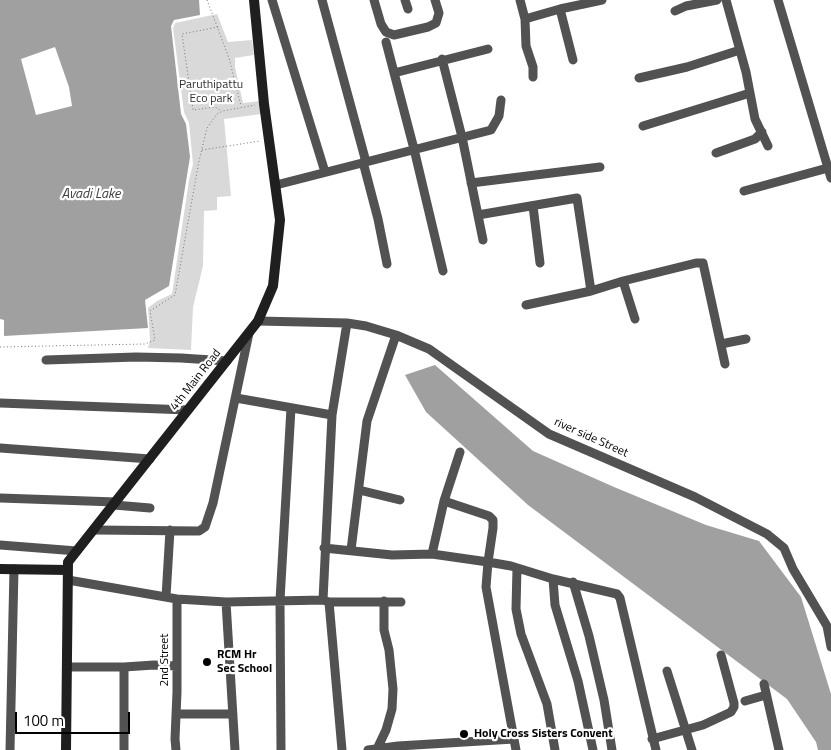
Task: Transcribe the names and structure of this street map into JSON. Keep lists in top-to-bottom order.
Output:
{
  "streets": {
    "main road": ["4th Main Road"],
    "street": ["river side Street", "2nd Street"]
  },
  "crossings": [
    ["4th Main Road", "river side Street"]
  ],
  "water": ["Avadi Lake"],
  "parks": ["Paruthipattu Eco park"],
  "places": ["RCM Hr Sec School", "Holy Cross Sisters Convent"],
  "scale_bar": "100 m"
}
